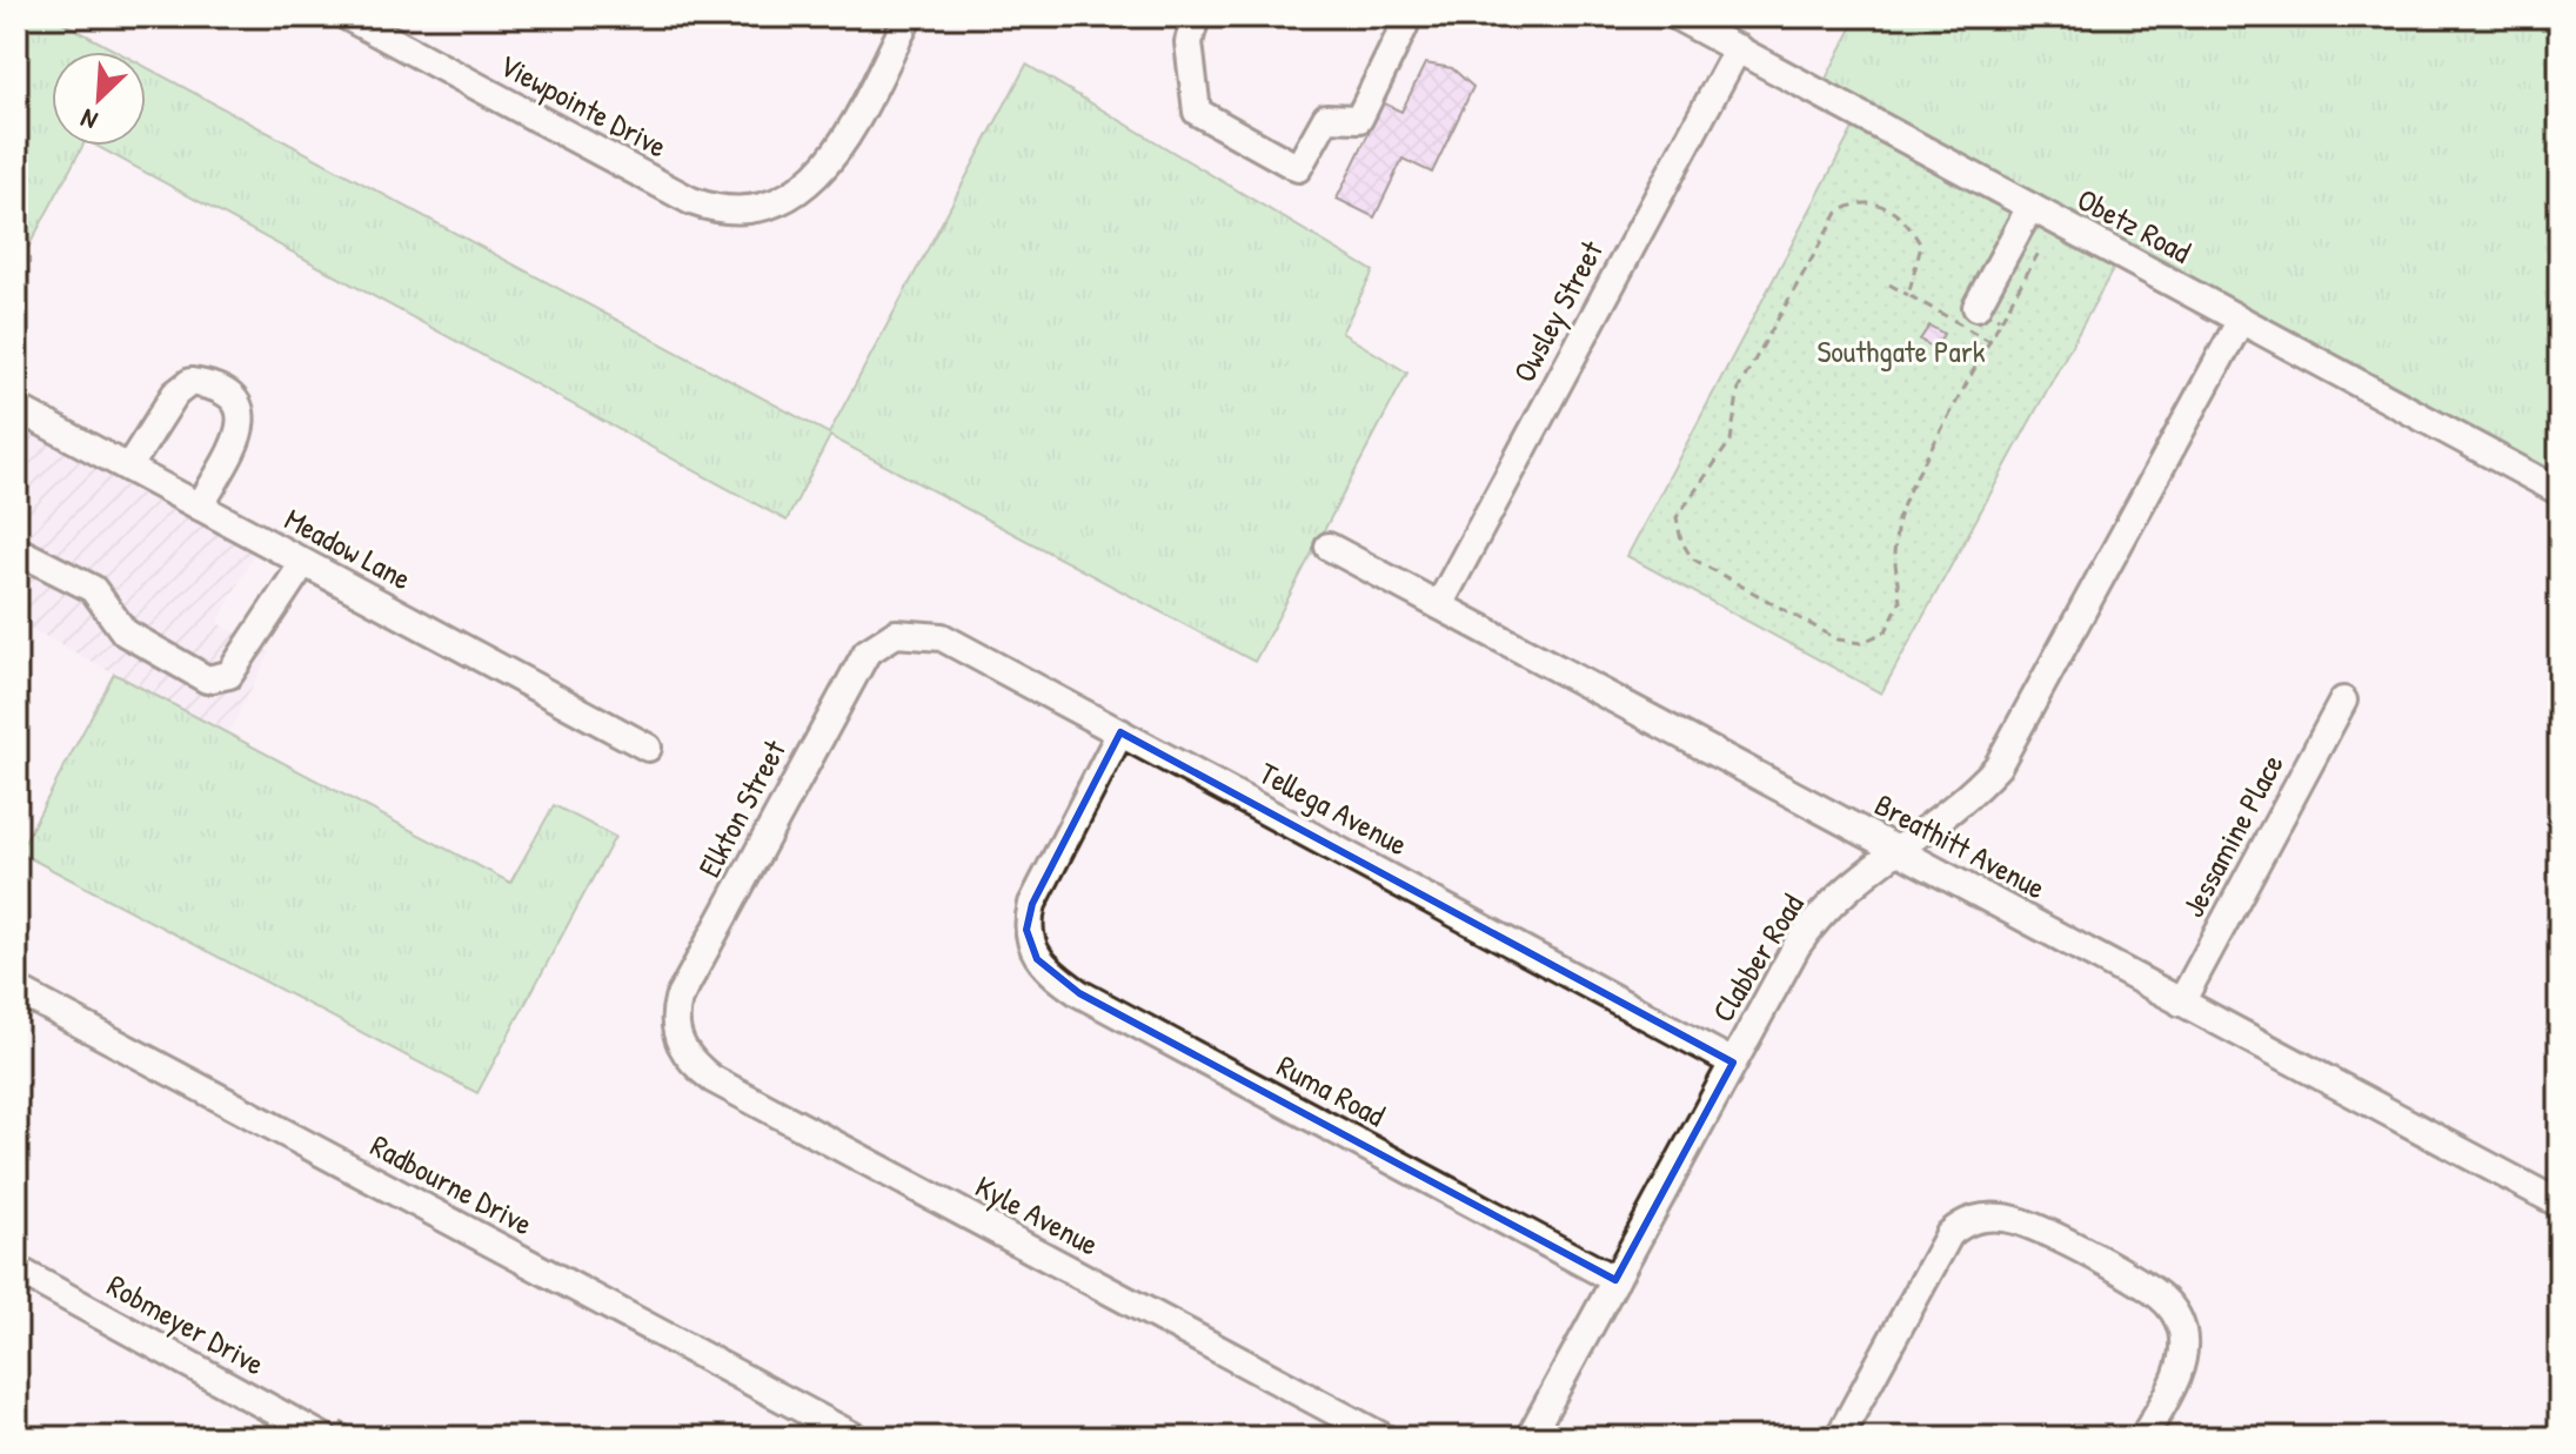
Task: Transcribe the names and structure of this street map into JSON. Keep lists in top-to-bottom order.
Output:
{
  "streets": {
    "street": [
      "Viewpointe Drive",
      "Obetz Road",
      "Owsley Street",
      "Meadow Lane",
      "Elkton Street",
      "Tellega Avenue",
      "Jessamine Place",
      "Breathitt Avenue",
      "Clabber Road",
      "Ruma Road",
      "Radbourne Drive",
      "Kyle Avenue",
      "Robmeyer Drive"
    ]
  },
  "crossings": [
    ["Obetz Road", "Owsley Street"],
    ["Obetz Road", "Clabber Road"],
    ["Owsley Street", "Breathitt Avenue"],
    ["Elkton Street", "Tellega Avenue"],
    ["Elkton Street", "Kyle Avenue"],
    ["Tellega Avenue", "Clabber Road"],
    ["Tellega Avenue", "Ruma Road"],
    ["Jessamine Place", "Breathitt Avenue"],
    ["Breathitt Avenue", "Clabber Road"],
    ["Clabber Road", "Ruma Road"]
  ],
  "parks": ["Southgate Park"],
  "north": "bottom left"
}
